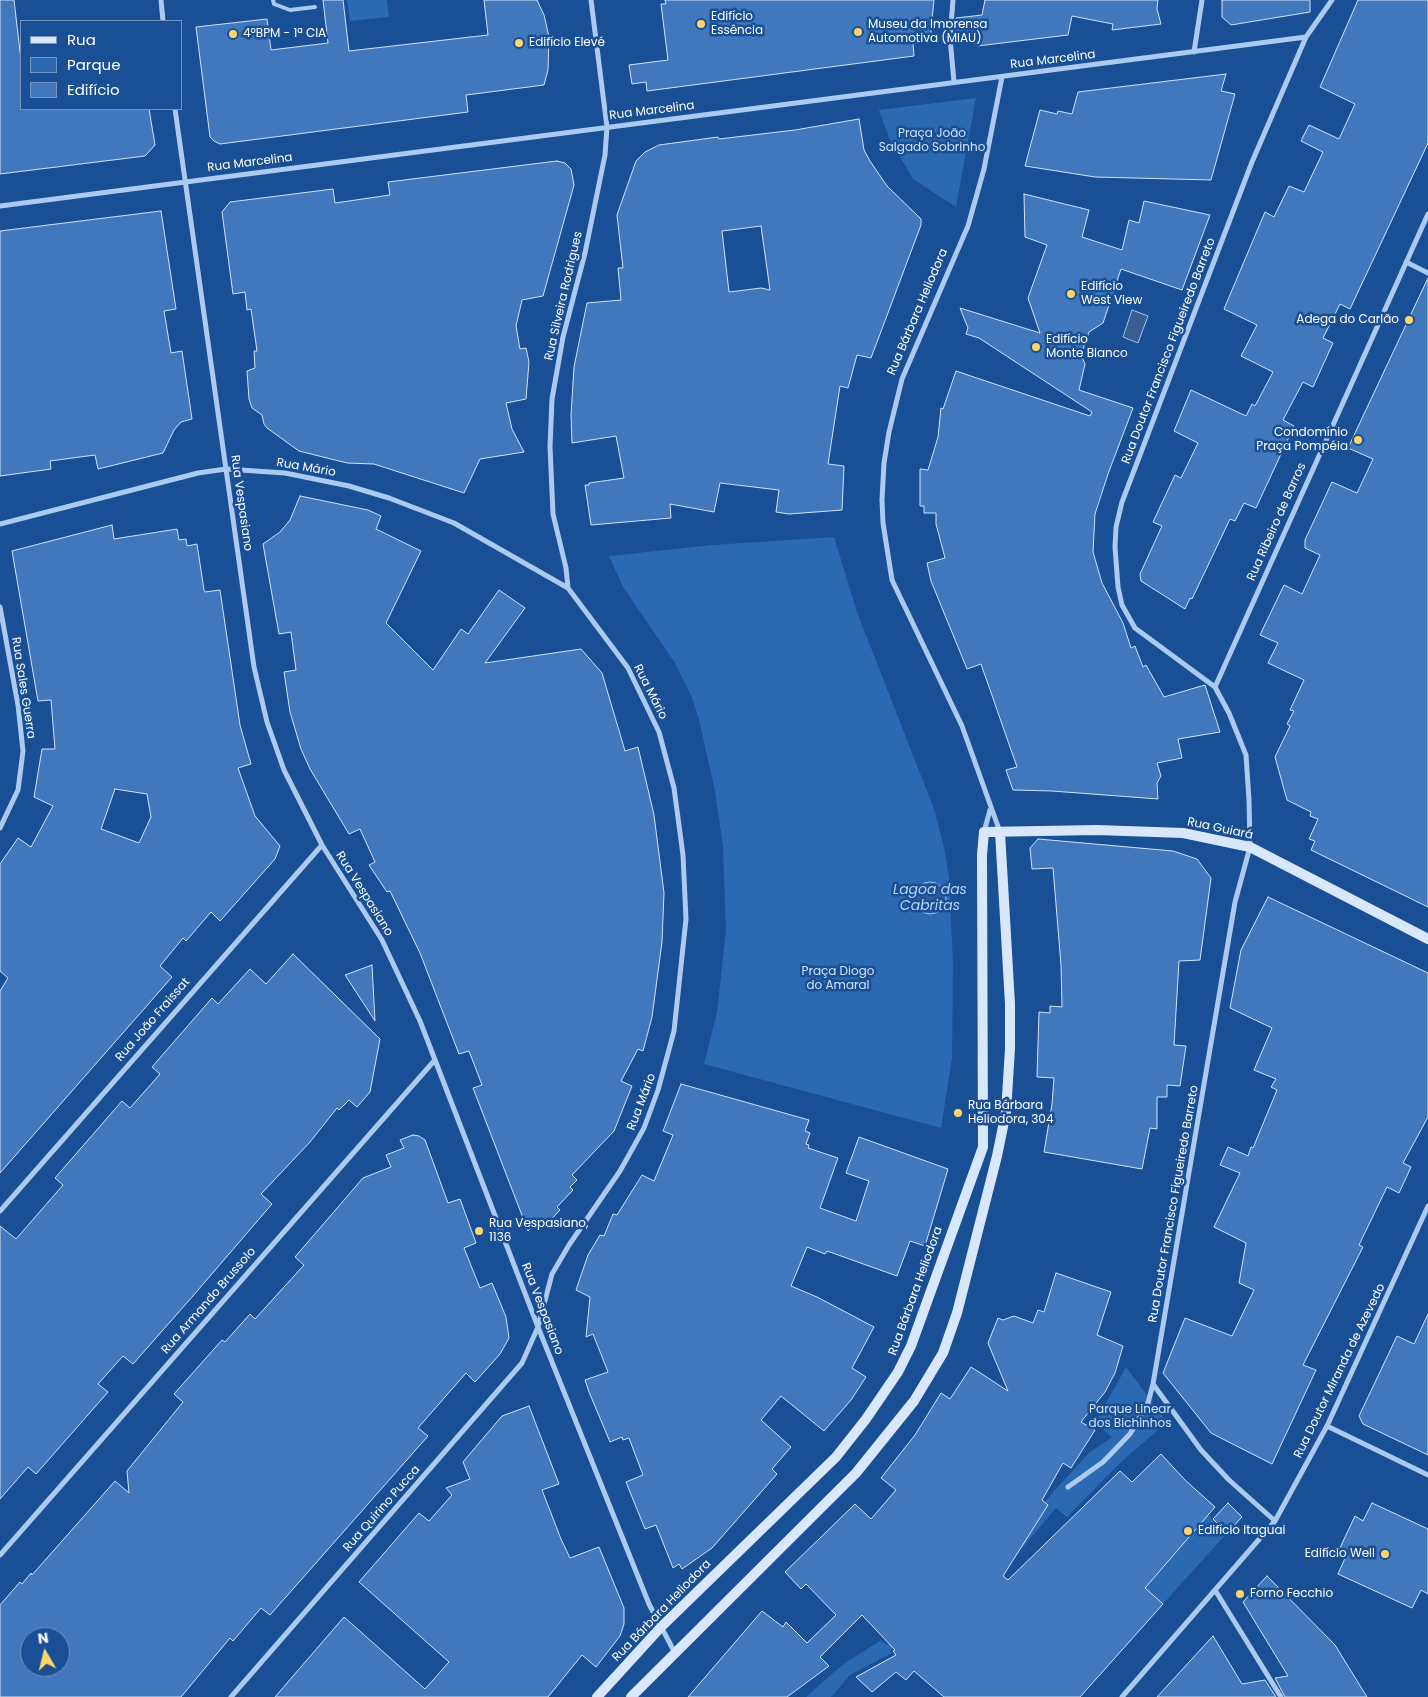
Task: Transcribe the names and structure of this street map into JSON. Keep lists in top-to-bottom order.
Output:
{
  "streets": {
    "street": [
      "Rua Marcelina",
      "Rua Silveira Rodrigues",
      "Rua Bárbara Heliodora",
      "Rua Doutor Francisco Figueiredo Barreto",
      "Rua Mário",
      "Rua Vespasiano",
      "Rua Ribeiro de Barros",
      "Rua Sales Guerra",
      "Rua Guiará",
      "Rua João Fraissat",
      "Rua Armando Brussolo",
      "Rua Doutor Miranda de Azevedo",
      "Rua Quirino Pucca"
    ]
  },
  "crossings": [
    ["Rua Marcelina", "Rua Silveira Rodrigues"],
    ["Rua Marcelina", "Rua Bárbara Heliodora"],
    ["Rua Marcelina", "Rua Doutor Francisco Figueiredo Barreto"],
    ["Rua Marcelina", "Rua Vespasiano"],
    ["Rua Silveira Rodrigues", "Rua Mário"],
    ["Rua Bárbara Heliodora", "Rua Vespasiano"],
    ["Rua Bárbara Heliodora", "Rua Guiará"],
    ["Rua Doutor Francisco Figueiredo Barreto", "Rua Ribeiro de Barros"],
    ["Rua Doutor Francisco Figueiredo Barreto", "Rua Guiará"],
    ["Rua Mário", "Rua Vespasiano"],
    ["Rua Mário", "Rua Quirino Pucca"],
    ["Rua Vespasiano", "Rua João Fraissat"],
    ["Rua Vespasiano", "Rua Armando Brussolo"],
    ["Rua Vespasiano", "Rua Quirino Pucca"]
  ],
  "water": ["Lagoa das Cabritas"],
  "parks": ["Praça João Salgado Sobrinho", "Praça Diogo do Amaral", "Parque Linear dos Bichinhos"],
  "places": [
    "Edifício Essência",
    "Museu da Imprensa Automotiva (MIAU)",
    "4ºBPM - 1ª CIA",
    "Edifício Elevé",
    "Edifício West View",
    "Adega do Carlão",
    "Edifício Monte Bianco",
    "Condomínio Praça Pompéia",
    "Rua Bárbara Heliodora, 304",
    "Rua Vespasiano, 1136",
    "Edifício Itaguai",
    "Edifício Well",
    "Forno Fecchio"
  ],
  "legend": ["Rua", "Parque", "Edifício"],
  "north": "top"
}
